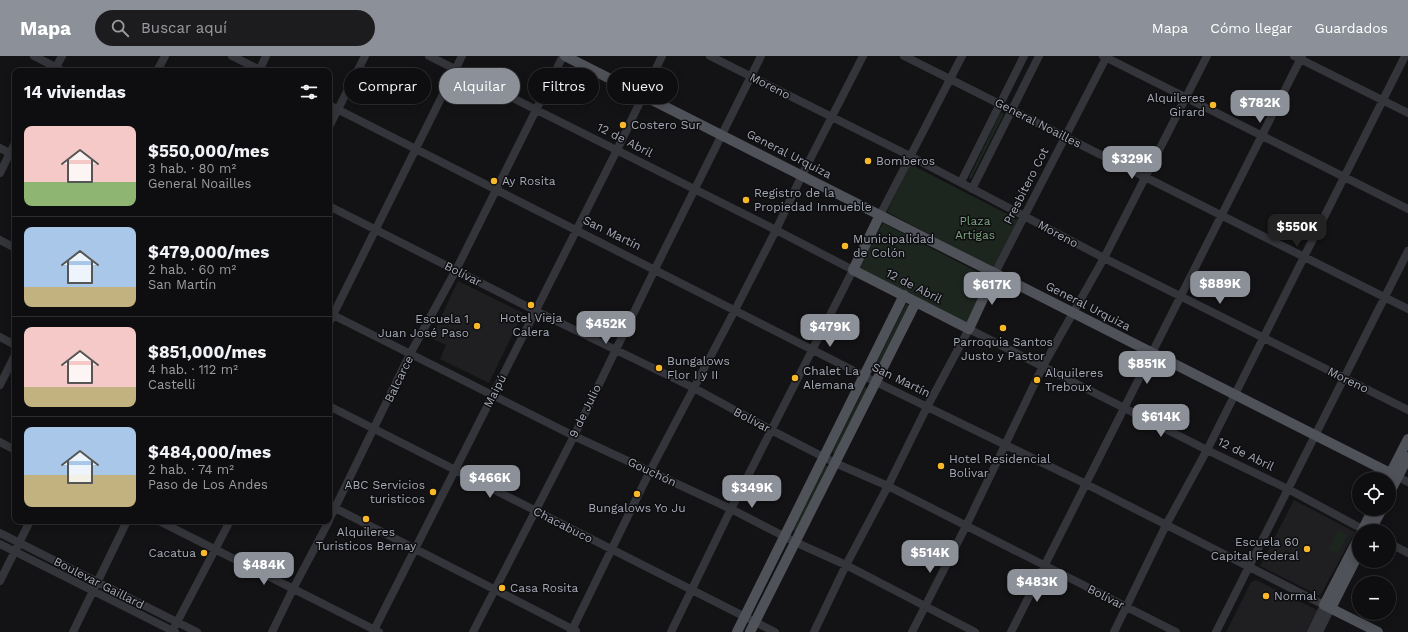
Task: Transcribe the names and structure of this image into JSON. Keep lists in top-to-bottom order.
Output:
{
  "streets": {
    "main road": [
      "12 de Abril",
      "General Urquiza",
      "Presbítero Cot",
      "San Martín"
    ],
    "street": [
      "Moreno",
      "General Noailles",
      "Bolívar",
      "Balcarce",
      "Maipú",
      "9 de Julio",
      "Gouchón",
      "Chacabuco",
      "Boulevar Gaillard"
    ]
  },
  "crossings": [
    ["Moreno", "Presbítero Cot"],
    ["Moreno", "9 de Julio"],
    ["General Noailles", "Presbítero Cot"],
    ["12 de Abril", "Presbítero Cot"],
    ["12 de Abril", "Balcarce"],
    ["12 de Abril", "Maipú"],
    ["12 de Abril", "9 de Julio"],
    ["General Urquiza", "Presbítero Cot"],
    ["General Urquiza", "Balcarce"],
    ["General Urquiza", "9 de Julio"],
    ["San Martín", "Balcarce"],
    ["San Martín", "Maipú"],
    ["San Martín", "9 de Julio"],
    ["Bolívar", "Balcarce"],
    ["Bolívar", "Maipú"],
    ["Bolívar", "9 de Julio"],
    ["Balcarce", "Gouchón"],
    ["Balcarce", "Chacabuco"],
    ["Maipú", "Gouchón"],
    ["Maipú", "Chacabuco"],
    ["9 de Julio", "Gouchón"],
    ["9 de Julio", "Chacabuco"]
  ],
  "parks": ["Plaza Artigas"],
  "places": [
    "Alquileres Girard",
    "Costero Sur",
    "Bomberos",
    "Ay Rosita",
    "Registro de la Propiedad Inmueble",
    "Municipalidad de Colón",
    "Hotel Vieja Calera",
    "Escuela 1 Juan José Paso",
    "Parroquia Santos Justo y Pastor",
    "Bungalows Flor I y II",
    "Chalet La Alemana",
    "Alquileres Treboux",
    "Hotel Residencial Bolivar",
    "ABC Servicios turisticos",
    "Bungalows Yo Ju",
    "Alquileres Turisticos Bernay",
    "Escuela 60 Capital Federal",
    "Cacatua",
    "Casa Rosita",
    "Normal"
  ],
  "page": {
    "header": "Mapa",
    "search": "Buscar aquí",
    "nav": ["Mapa", "Cómo llegar", "Guardados"],
    "chip": [
      "Comprar",
      "Alquilar",
      "Filtros",
      "Nuevo"
    ],
    "heading": "14 viviendas",
    "price": [
      "$782K",
      "$329K",
      "$550K",
      "$889K",
      "$617K",
      "$452K",
      "$479K",
      "$851K",
      "$614K",
      "$466K",
      "$349K",
      "$514K",
      "$484K",
      "$483K"
    ],
    "list": [
      {
        "name": "$550,000/mes",
        "note": "3 hab. · 80 m² · General Noailles"
      },
      {
        "name": "$479,000/mes",
        "note": "2 hab. · 60 m² · San Martín"
      },
      {
        "name": "$851,000/mes",
        "note": "4 hab. · 112 m² · Castelli"
      },
      {
        "name": "$484,000/mes",
        "note": "2 hab. · 74 m² · Paso de Los Andes"
      }
    ],
    "map_buttons": ["+", "−"]
  }
}
